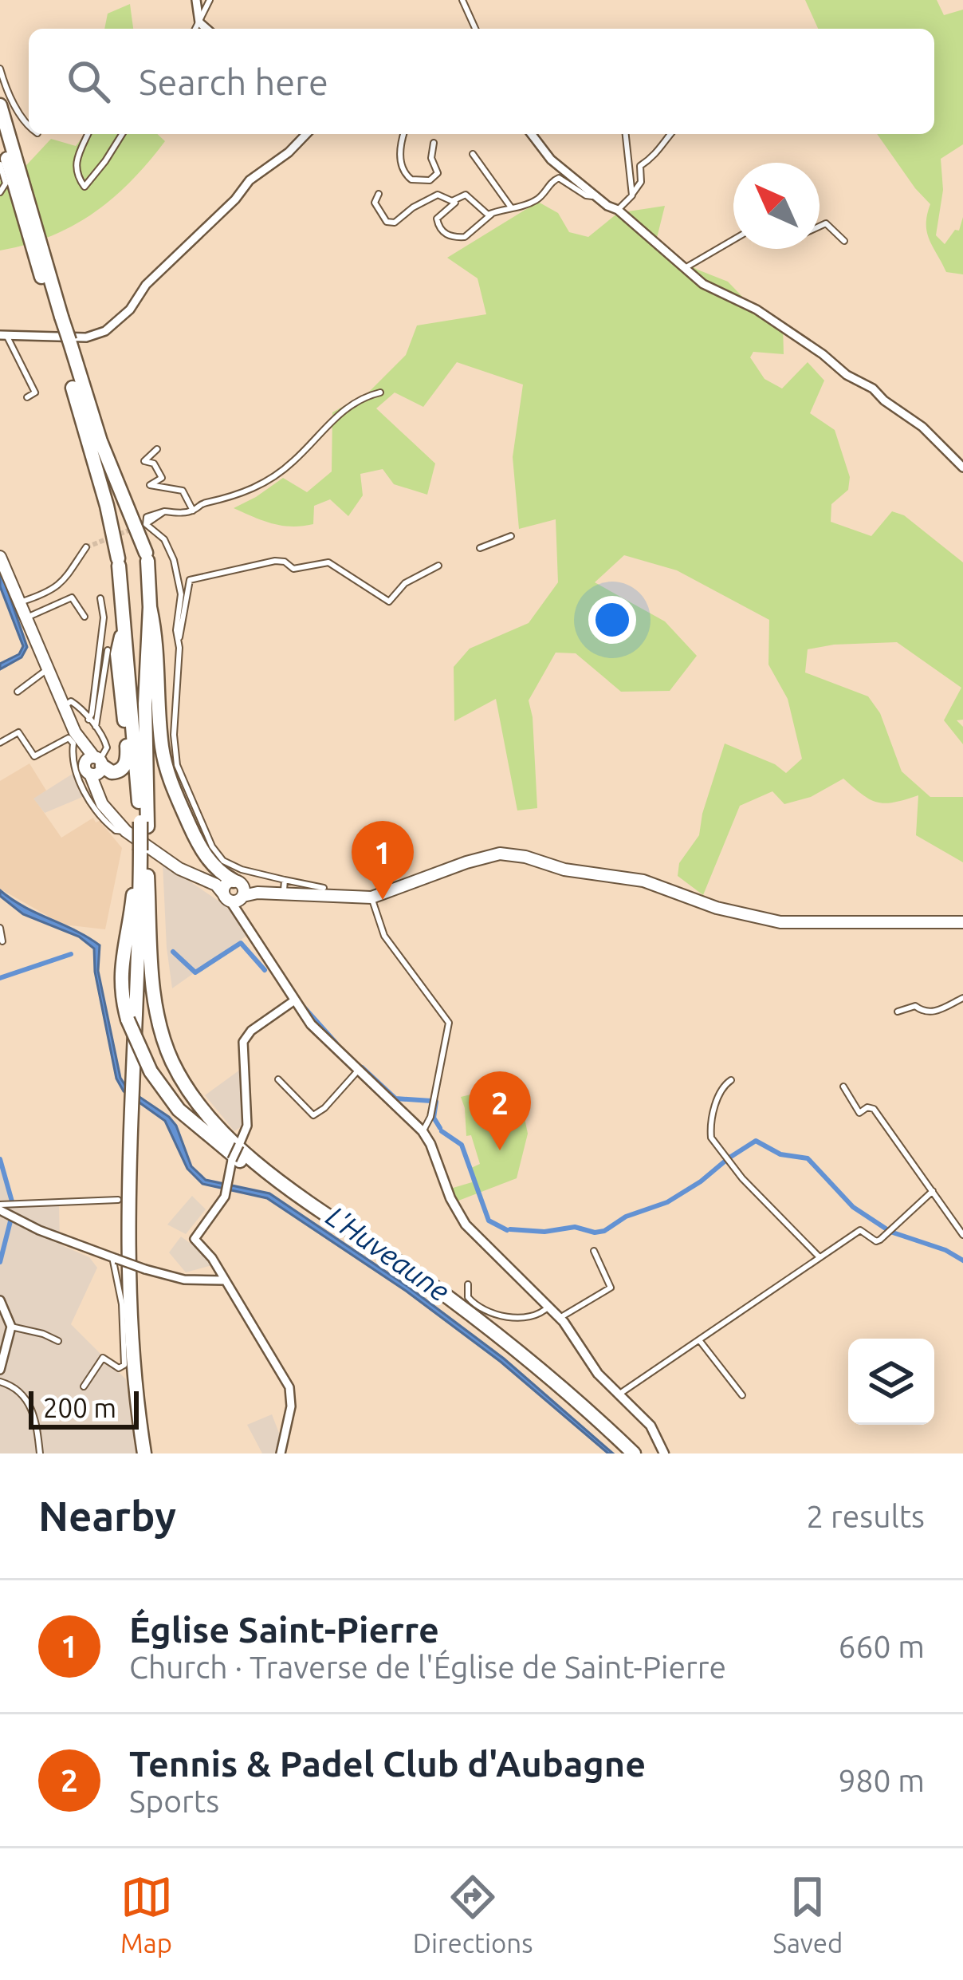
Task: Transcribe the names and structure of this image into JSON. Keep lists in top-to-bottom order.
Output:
{
  "water": ["L'Huveaune"],
  "scale_bar": "200 m",
  "north": "top left",
  "page": {
    "search": "Search here",
    "pins": ["1", "2"],
    "scale": "200 m",
    "heading": ["Nearby", "2 results"],
    "list": [
      {
        "mark": "1",
        "name": "Église Saint-Pierre",
        "note": "Church · Traverse de l'Église de Saint-Pierre",
        "value": "660 m"
      },
      {
        "mark": "2",
        "name": "Tennis & Padel Club d'Aubagne",
        "note": "Sports",
        "value": "980 m"
      }
    ],
    "nav": ["Map", "Directions", "Saved"]
  }
}
